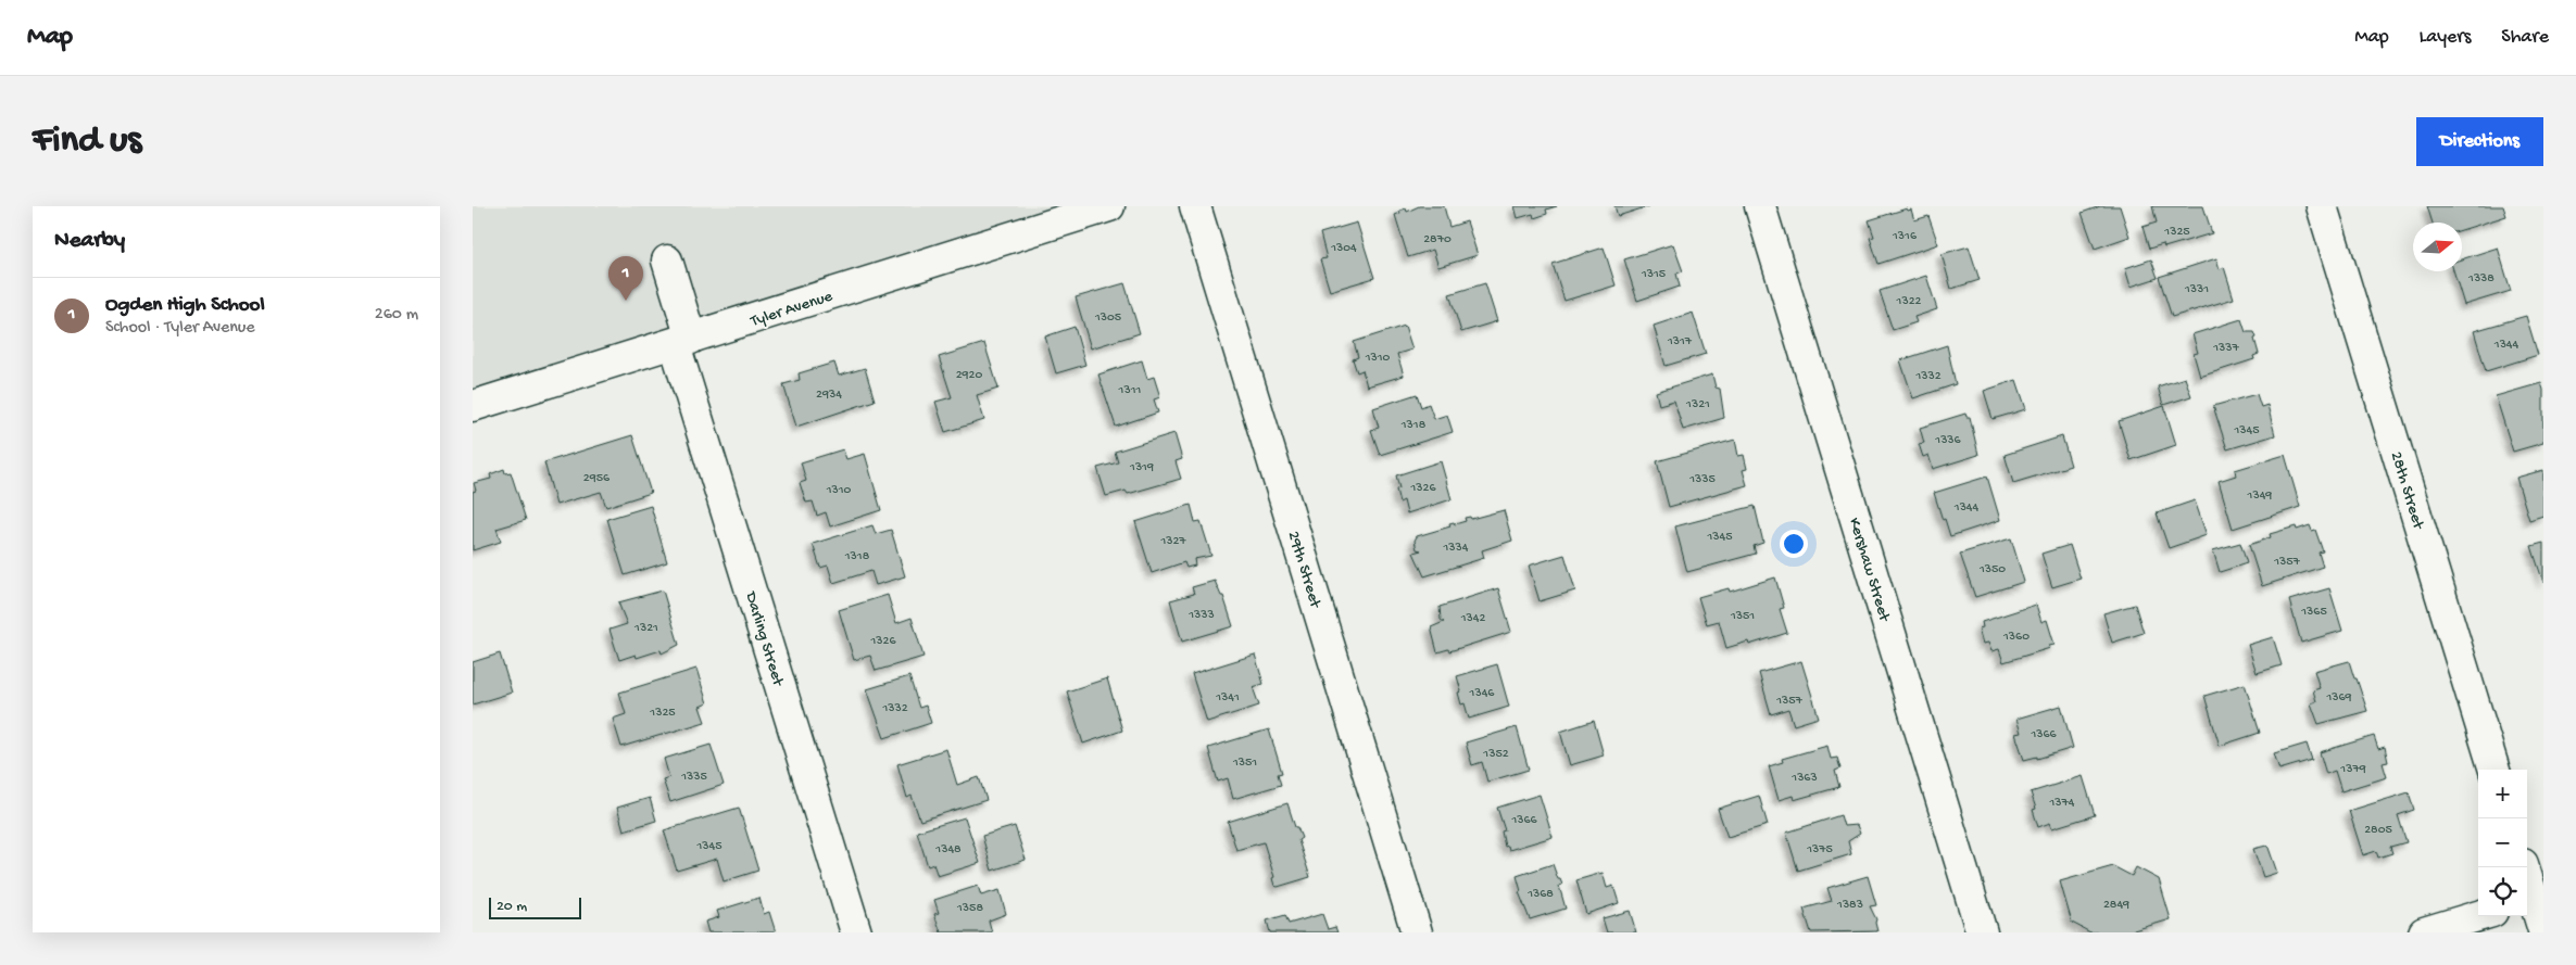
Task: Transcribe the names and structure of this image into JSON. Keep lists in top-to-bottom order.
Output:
{
  "streets": {
    "street": [
      "Tyler Avenue",
      "28th Street",
      "29th Street",
      "Kershaw Street",
      "Darling Street"
    ]
  },
  "crossings": [
    ["Tyler Avenue", "Darling Street"]
  ],
  "house_numbers": [
    "1325",
    "1316",
    "2870",
    "1304",
    "1315",
    "1338",
    "1331",
    "1322",
    "1305",
    "1317",
    "1344",
    "1337",
    "1310",
    "2920",
    "1332",
    "1311",
    "2934",
    "1321",
    "1318",
    "1345",
    "1336",
    "1319",
    "2956",
    "1335",
    "1326",
    "1310",
    "1349",
    "1344",
    "1345",
    "1327",
    "1334",
    "1318",
    "1357",
    "1350",
    "1365",
    "1333",
    "1351",
    "1342",
    "1321",
    "1360",
    "1326",
    "1346",
    "1341",
    "1369",
    "1357",
    "1332",
    "1325",
    "1366",
    "1352",
    "1351",
    "1379",
    "1335",
    "1363",
    "1374",
    "1366",
    "2805",
    "1345",
    "1348",
    "1375",
    "1368",
    "1383",
    "2849",
    "1358"
  ],
  "scale_bar": "20 m",
  "north": "right",
  "page": {
    "header": "Map",
    "nav": ["Map", "Layers", "Share"],
    "buttons": "Directions",
    "title": "Find us",
    "heading": "Nearby",
    "pins": "1",
    "list": [
      {
        "mark": "1",
        "name": "Ogden High School",
        "note": "School · Tyler Avenue",
        "value": "260 m"
      }
    ],
    "map_buttons": ["+", "−"],
    "scale": "20 m"
  }
}
